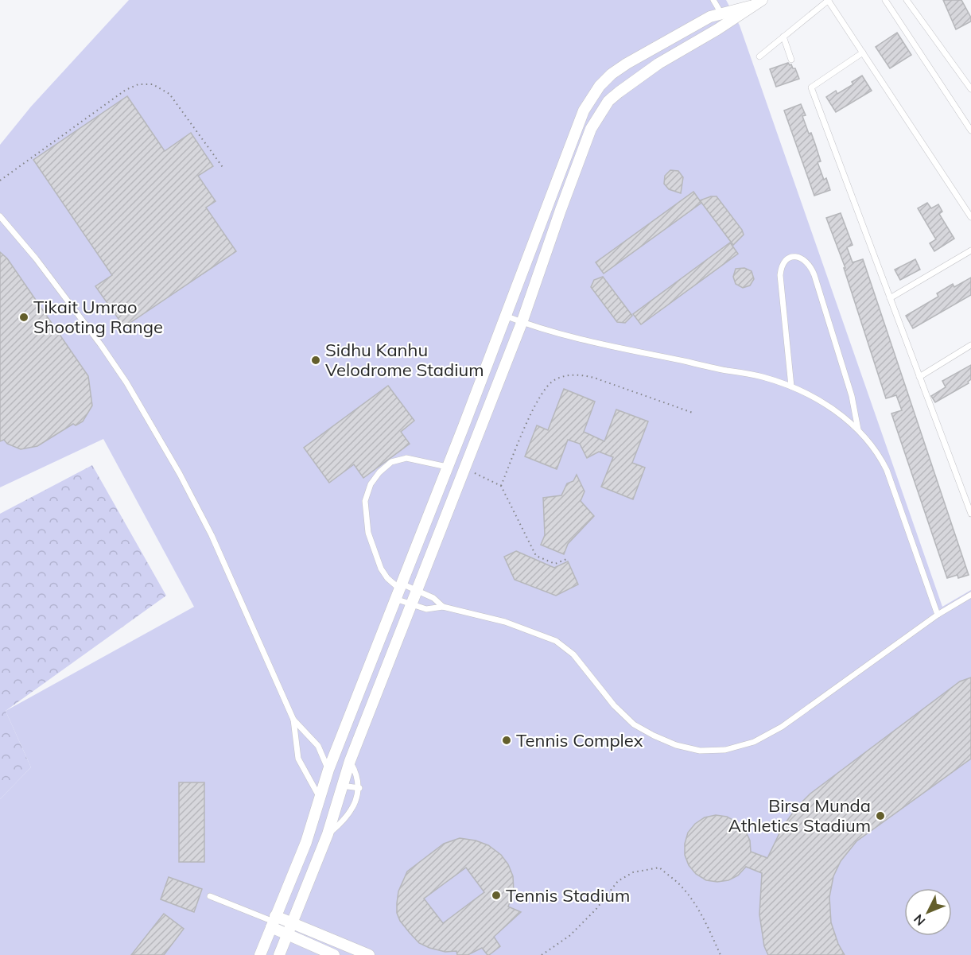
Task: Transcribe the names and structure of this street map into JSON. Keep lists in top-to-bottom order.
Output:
{
  "places": [
    "Tikait Umrao Shooting Range",
    "Sidhu Kanhu Velodrome Stadium",
    "Tennis Complex",
    "Birsa Munda Athletics Stadium",
    "Tennis Stadium"
  ],
  "north": "bottom left"
}
